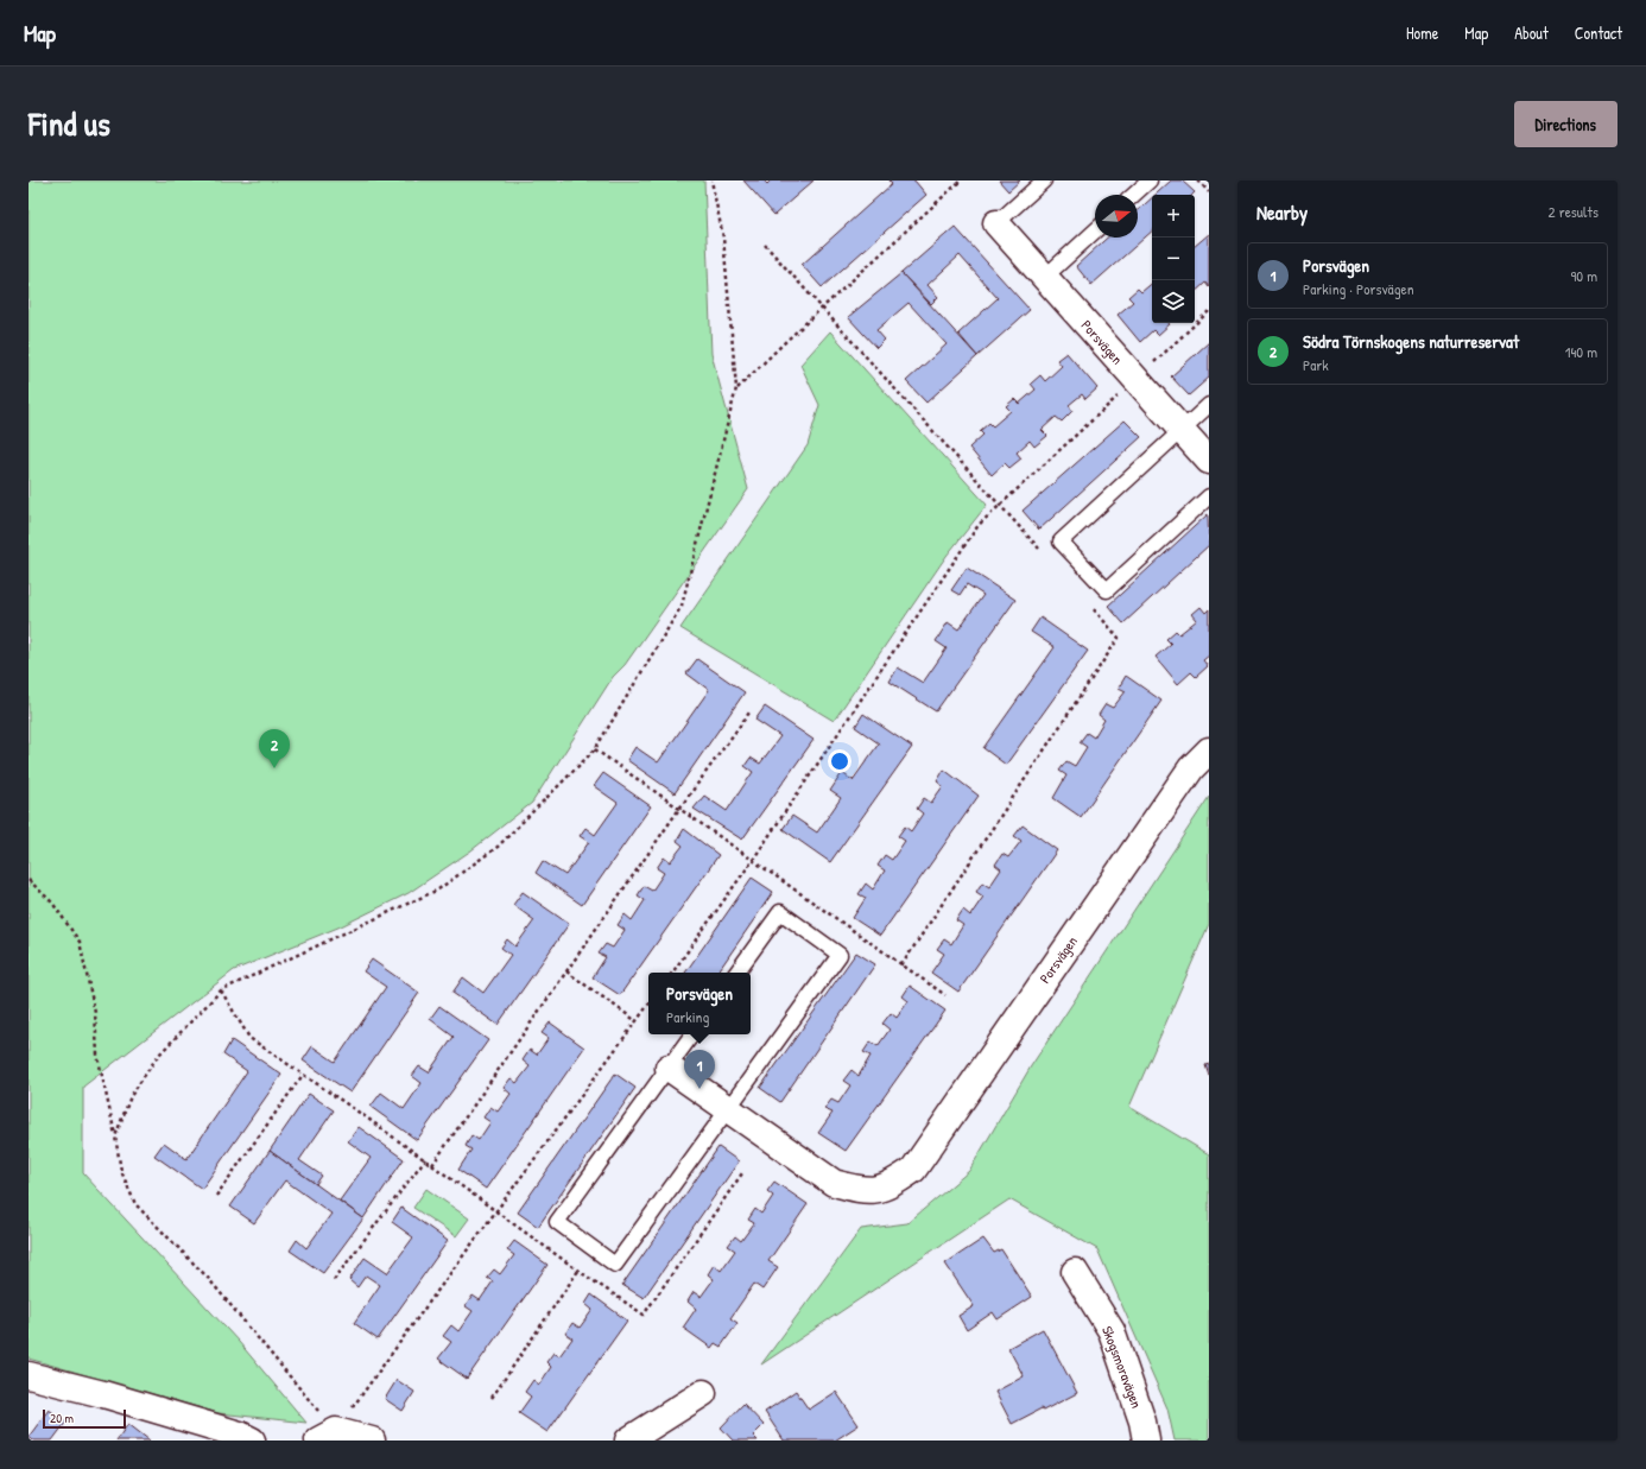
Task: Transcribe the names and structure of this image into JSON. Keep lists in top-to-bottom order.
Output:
{
  "streets": {
    "street": ["Porsvägen", "Skogsmoravägen"]
  },
  "scale_bar": "20 m",
  "north": "right",
  "page": {
    "header": "Map",
    "nav": [
      "Home",
      "Map",
      "About",
      "Contact"
    ],
    "title": "Find us",
    "buttons": "Directions",
    "heading": ["Nearby", "2 results"],
    "map_buttons": ["+", "−"],
    "list": [
      {
        "mark": "1",
        "name": "Porsvägen",
        "note": "Parking · Porsvägen",
        "value": "90 m"
      },
      {
        "mark": "2",
        "name": "Södra Törnskogens naturreservat",
        "note": "Park",
        "value": "140 m"
      }
    ],
    "pins": ["2", "1"],
    "popup": ["Porsvägen", "Parking"],
    "scale": "20 m"
  }
}
